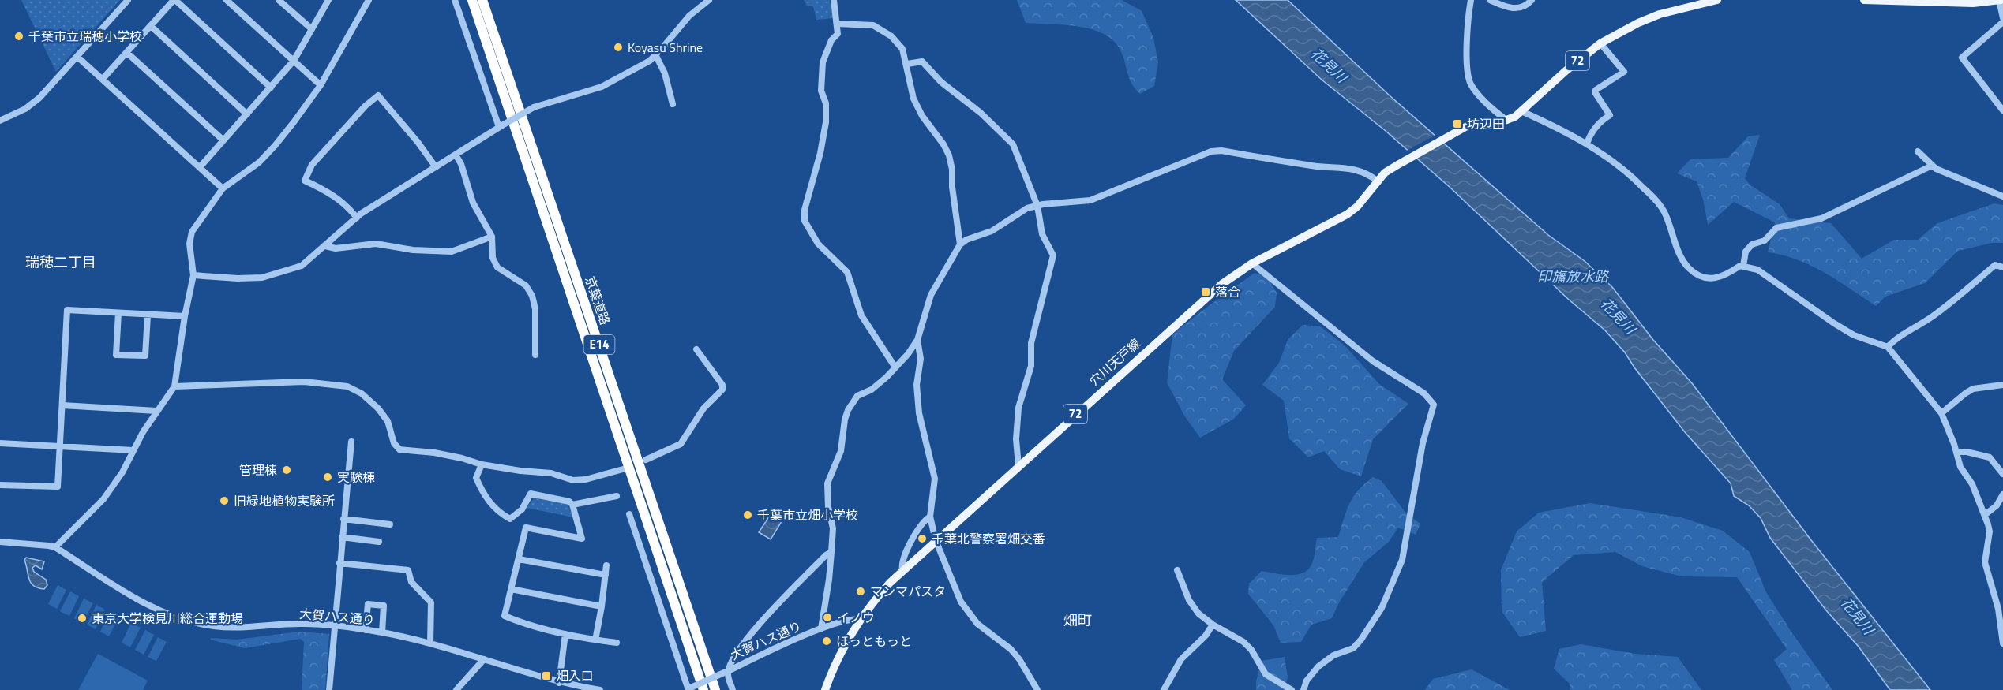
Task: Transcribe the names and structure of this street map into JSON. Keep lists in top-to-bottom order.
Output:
{
  "streets": {
    "highway": ["京葉道路", "E14"],
    "main road": ["72", "穴川天戸線"],
    "street": ["大賀ハス通り"]
  },
  "crossings": [
    ["72", "穴川天戸線"],
    ["穴川天戸線", "大賀ハス通り"]
  ],
  "districts": ["瑞穂二丁目", "畑町"],
  "water": ["花見川", "印旛放水路"],
  "places": {
    "other": [
      "千葉市立瑞穂小学校",
      "Koyasu Shrine",
      "管理棟",
      "実験棟",
      "旧緑地植物実験所",
      "千葉市立畑小学校",
      "千葉北警察署畑交番",
      "マンマパスタ",
      "イノウ",
      "東京大学検見川総合運動場",
      "ほっともっと"
    ],
    "transit": ["坊辺田", "落合", "畑入口"]
  }
}
